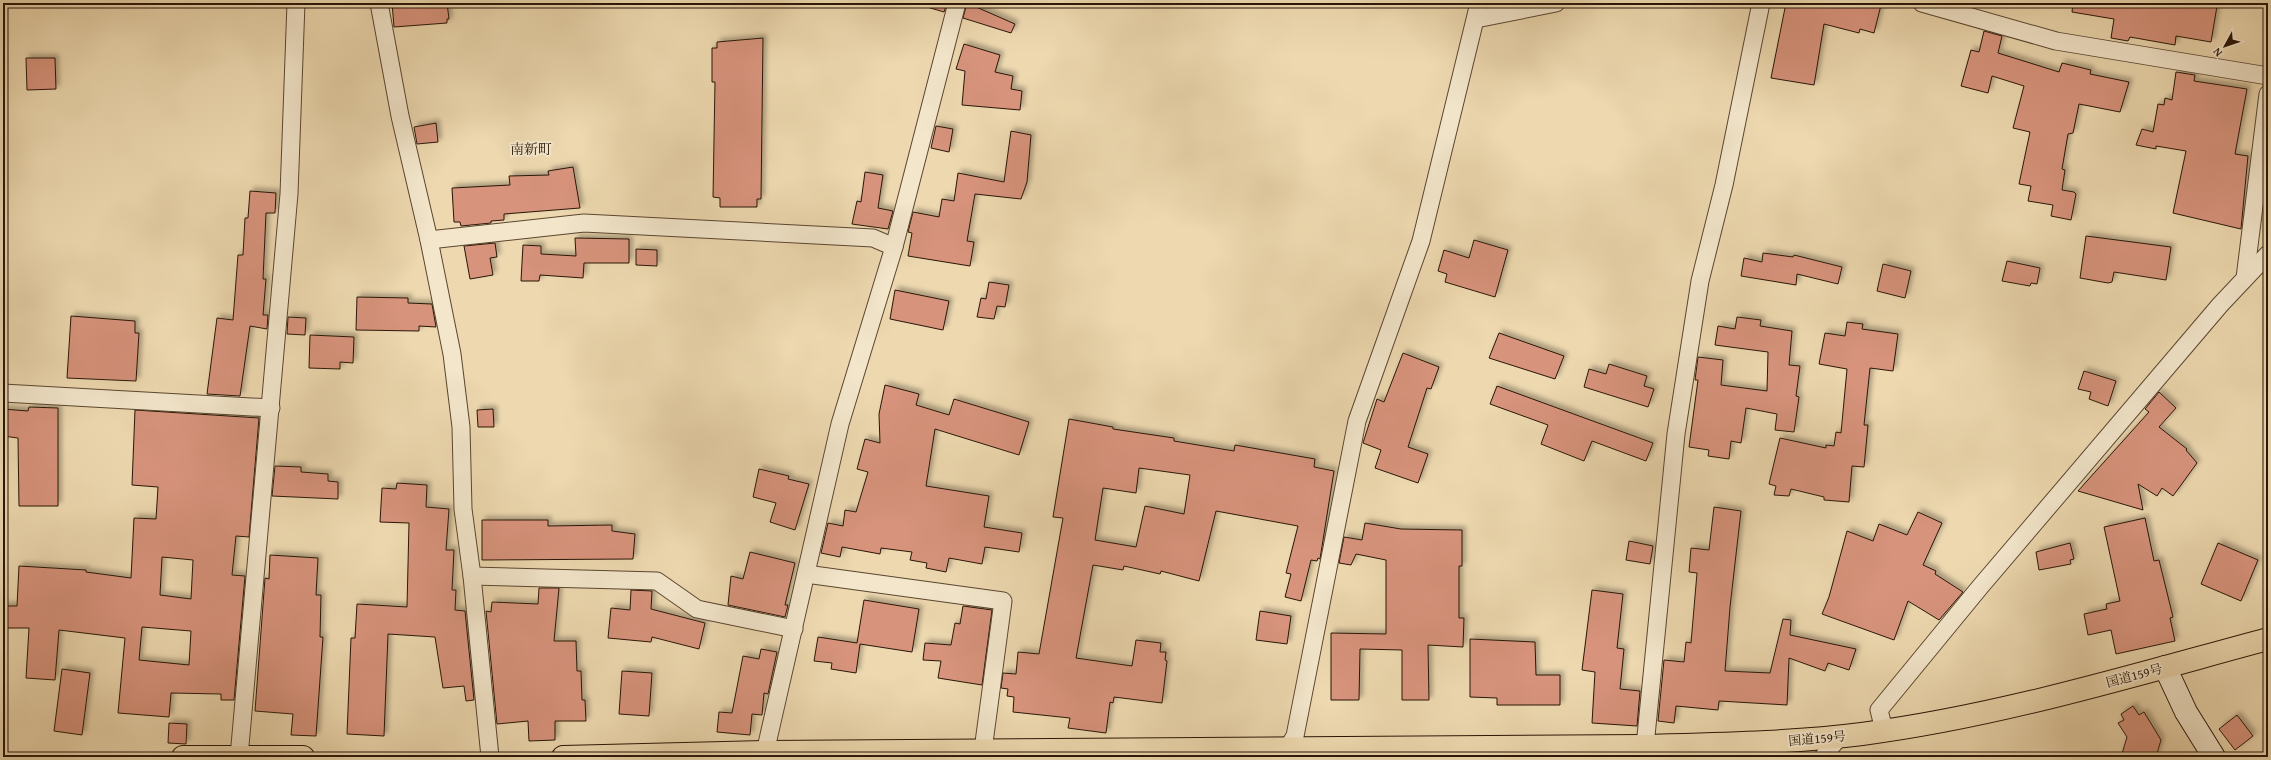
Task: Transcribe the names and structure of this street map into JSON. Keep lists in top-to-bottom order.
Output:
{
  "streets": {
    "highway": ["国道159号"]
  },
  "districts": ["南新町"],
  "north": "bottom left"
}
